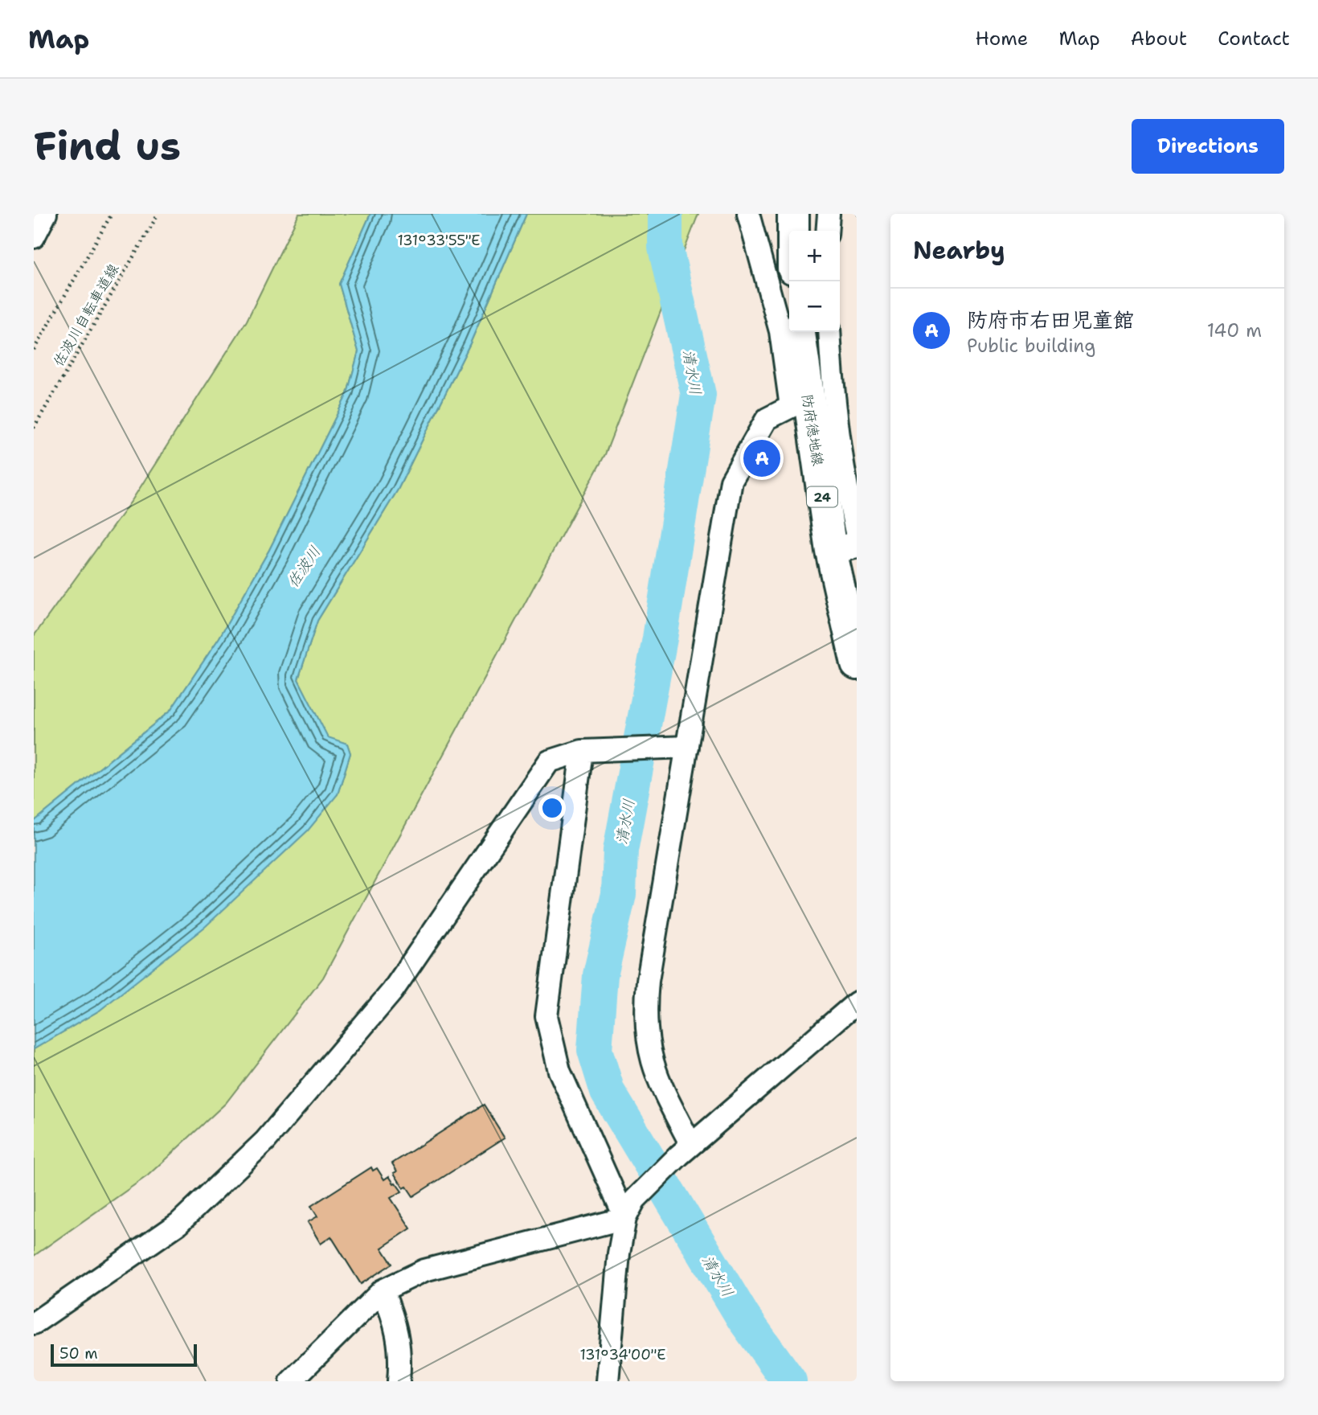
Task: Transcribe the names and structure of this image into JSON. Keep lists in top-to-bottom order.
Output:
{
  "streets": {
    "main road": ["防府徳地線", "24"],
    "path": ["佐波川自転車道線"]
  },
  "water": ["清水川", "佐波川"],
  "scale_bar": "50 m",
  "page": {
    "header": "Map",
    "nav": [
      "Home",
      "Map",
      "About",
      "Contact"
    ],
    "buttons": "Directions",
    "title": "Find us",
    "heading": "Nearby",
    "map_buttons": ["+", "−"],
    "list": [
      {
        "mark": "A",
        "name": "防府市右田児童館",
        "note": "Public building",
        "value": "140 m"
      }
    ],
    "pins": "A",
    "scale": "50 m"
  },
  "coordinates": ["131°33'55\"E", "131°34'00\"E"]
}
